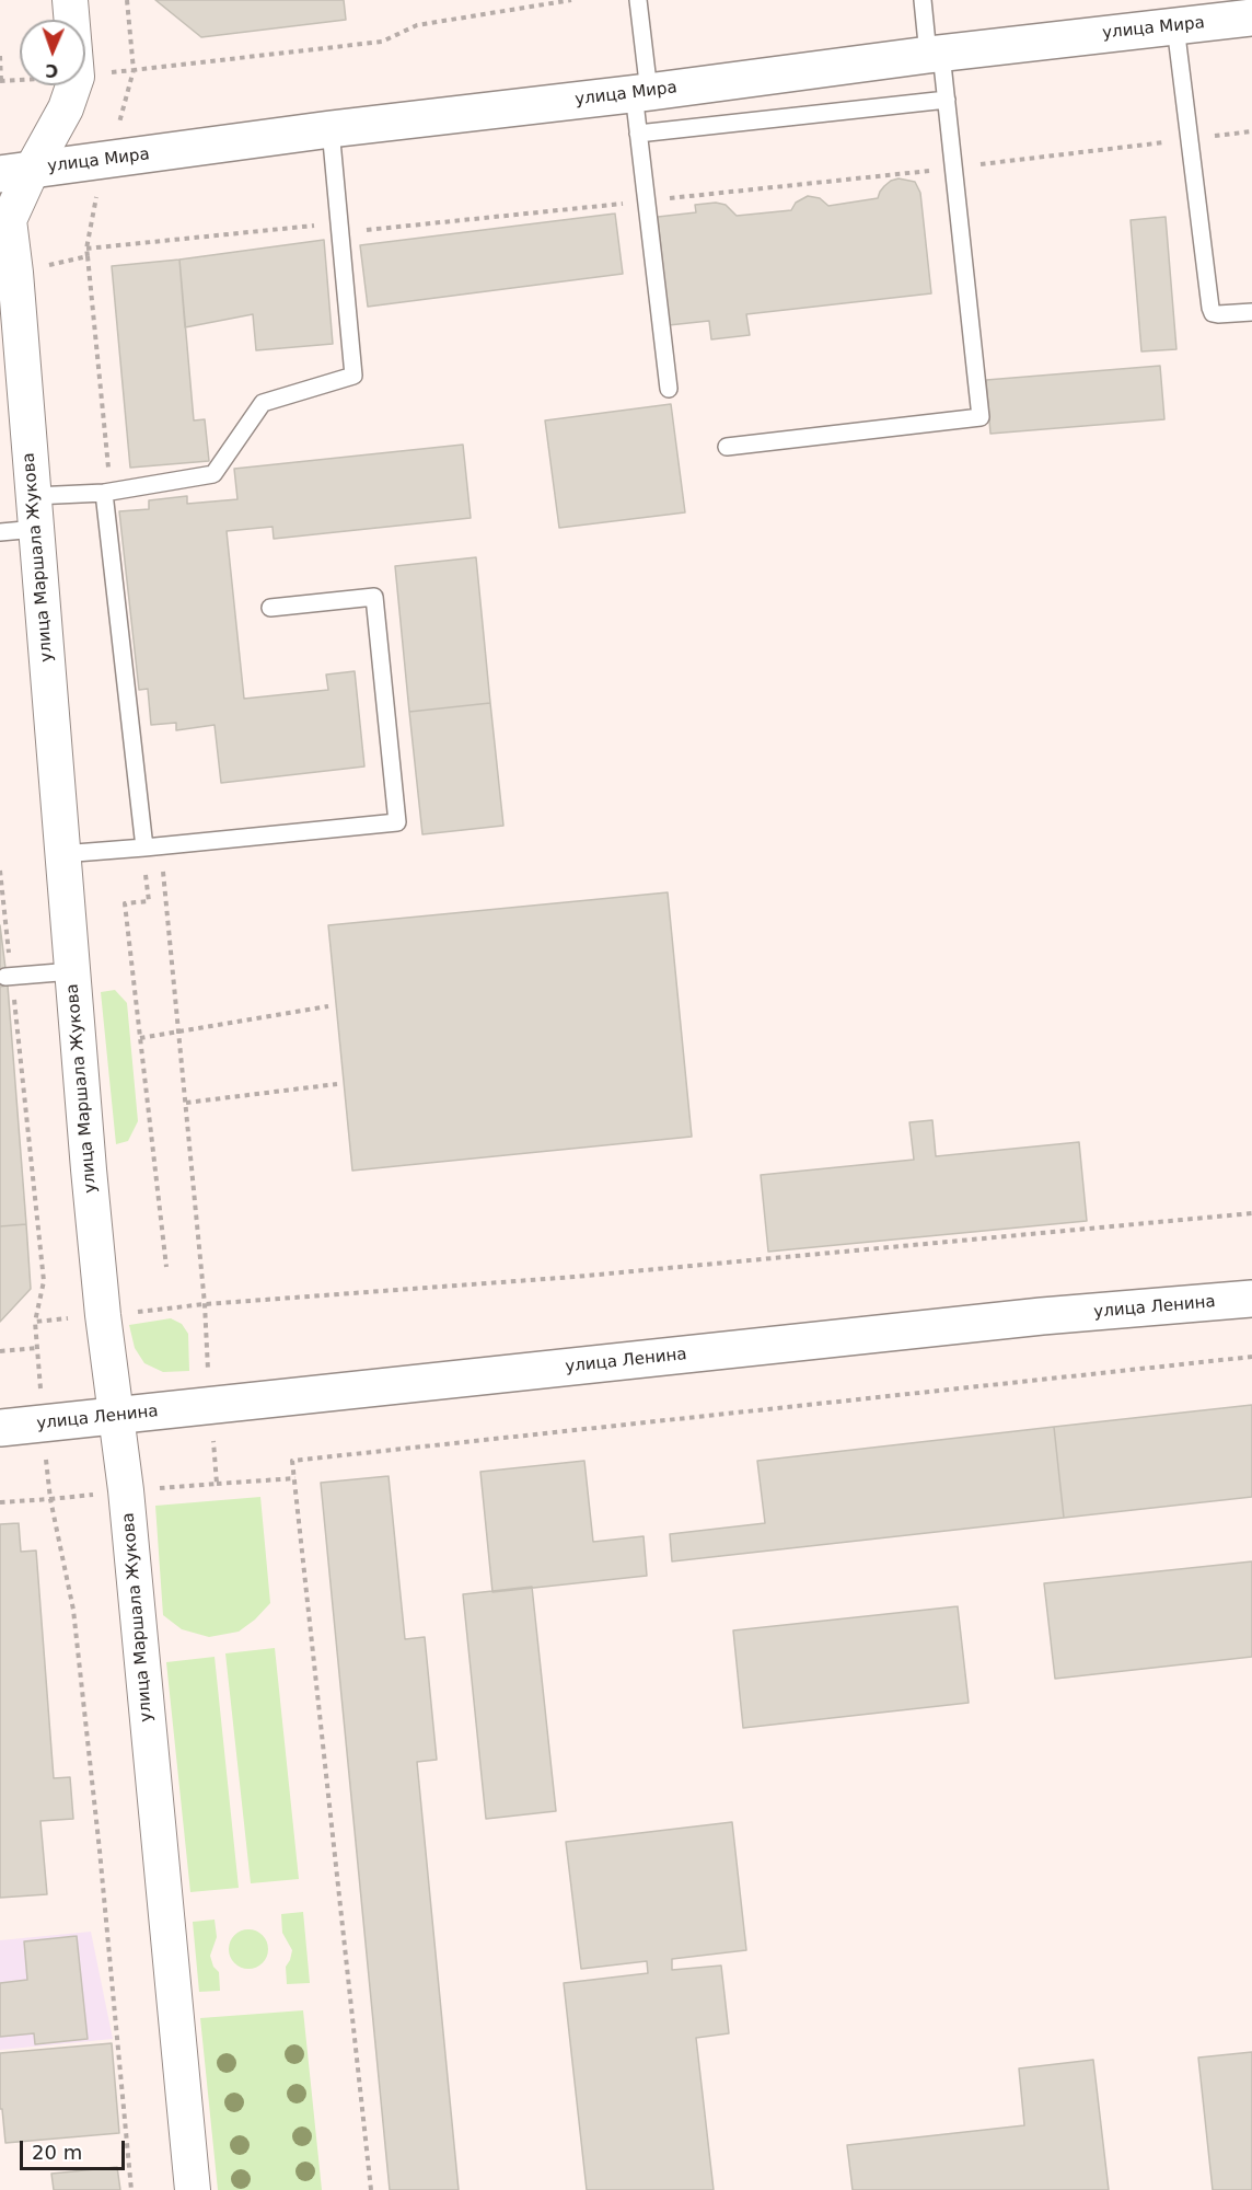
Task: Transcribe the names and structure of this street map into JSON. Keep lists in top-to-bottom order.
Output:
{
  "streets": {
    "main road": ["улица Мира", "улица Ленина"],
    "street": ["улица Маршала Жукова"]
  },
  "crossings": [
    ["улица Мира", "улица Маршала Жукова"],
    ["улица Маршала Жукова", "улица Ленина"]
  ],
  "scale_bar": "20 m",
  "north": "bottom"
}
